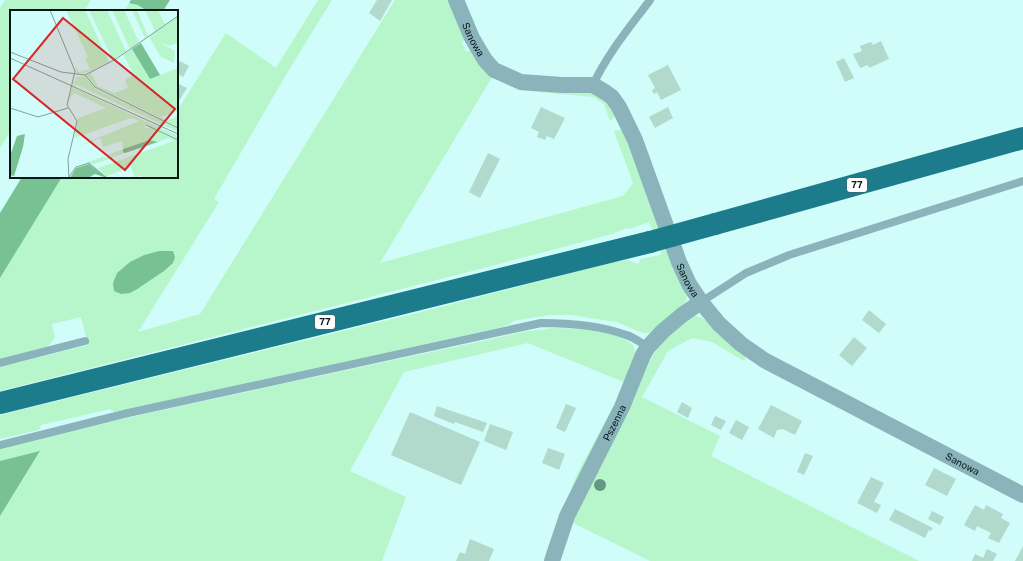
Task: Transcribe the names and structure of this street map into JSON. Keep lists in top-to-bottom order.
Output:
{
  "streets": {
    "main road": ["77"],
    "street": ["Sanowa", "Pszenna"]
  },
  "crossings": [
    ["Sanowa", "Pszenna"]
  ]
}
